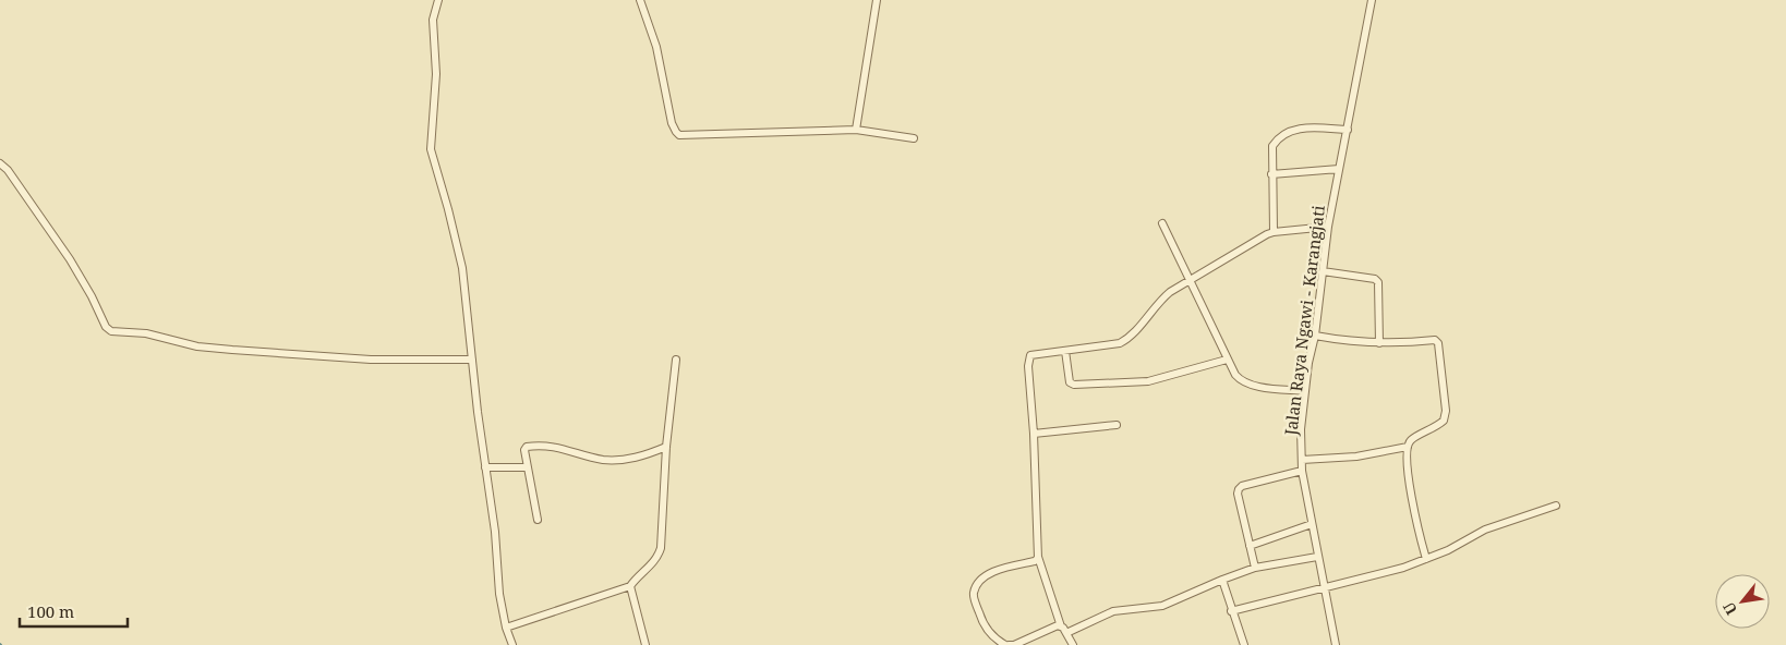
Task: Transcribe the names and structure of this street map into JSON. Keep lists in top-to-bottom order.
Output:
{
  "streets": {
    "street": ["Jalan Raya Ngawi - Karangjati"]
  },
  "scale_bar": "100 m",
  "north": "bottom left"
}
